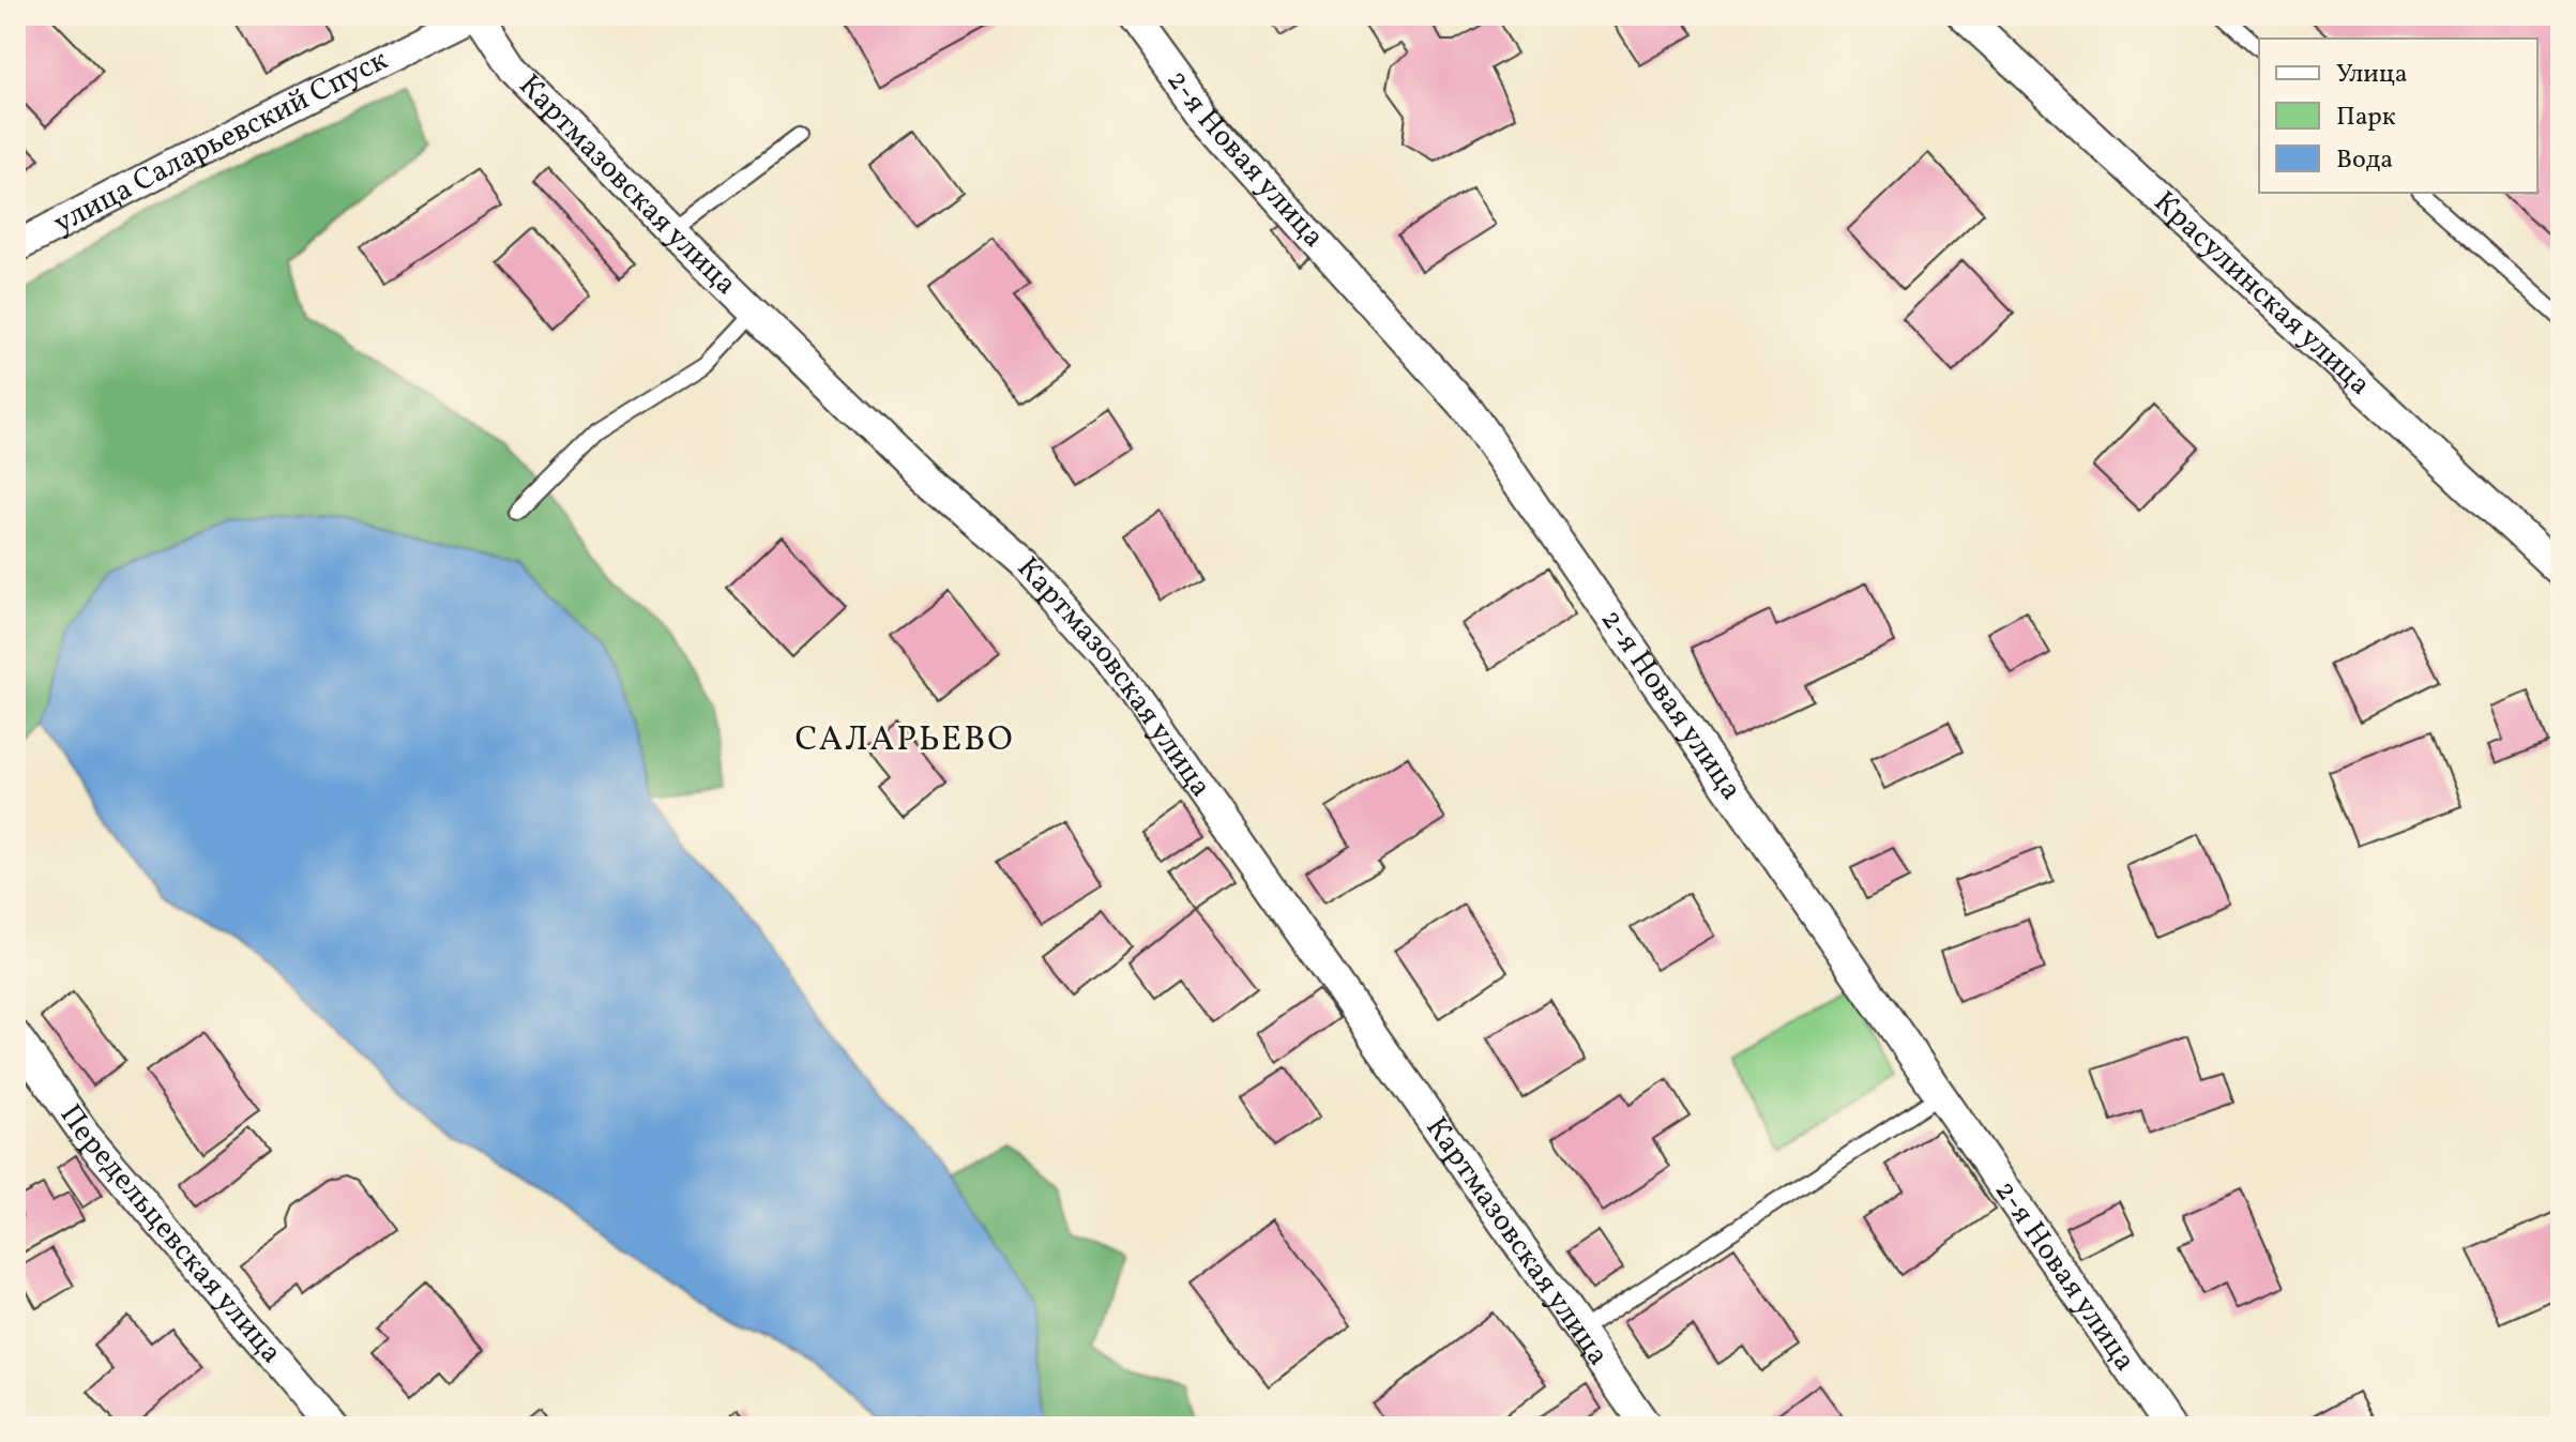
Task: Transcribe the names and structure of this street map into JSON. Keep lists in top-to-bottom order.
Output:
{
  "streets": {
    "street": [
      "улица Саларьевский Спуск",
      "2-я Новая улица",
      "Картмазовская улица",
      "Красулинская улица",
      "Передельцевская улица"
    ]
  },
  "districts": ["САЛАРЬЕВО"],
  "legend": ["Улица", "Парк", "Вода"]
}
